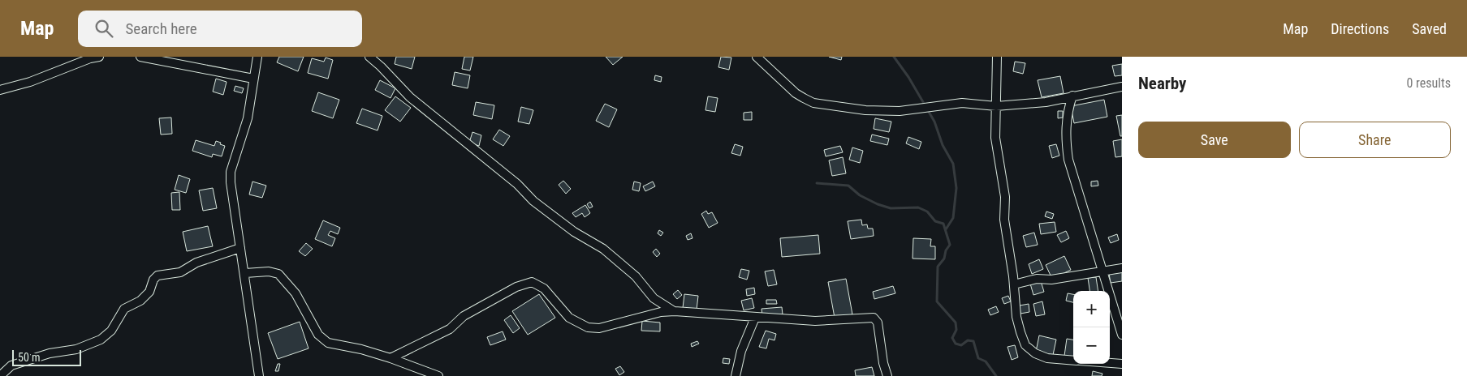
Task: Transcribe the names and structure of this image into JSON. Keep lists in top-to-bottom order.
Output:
{
  "scale_bar": "50 m",
  "page": {
    "header": "Map",
    "search": "Search here",
    "nav": ["Map", "Directions", "Saved"],
    "heading": ["Nearby", "0 results"],
    "buttons": ["Save", "Share"],
    "map_buttons": ["+", "−"],
    "scale": "50 m"
  }
}
